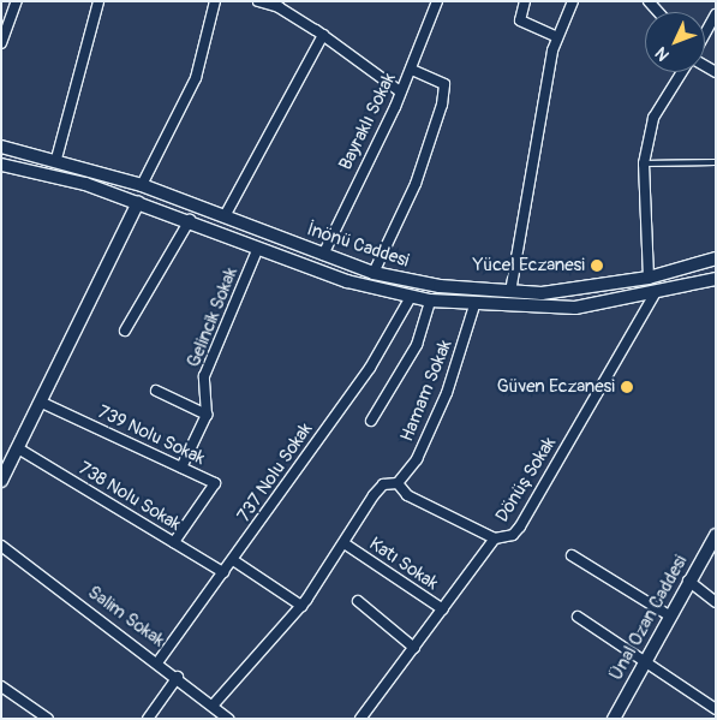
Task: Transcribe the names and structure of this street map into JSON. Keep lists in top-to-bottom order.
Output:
{
  "streets": {
    "main road": ["İnönü Caddesi", "Ünal Ozan Caddesi"],
    "street": [
      "Bayraklı Sokak",
      "Gelincik Sokak",
      "Hamam Sokak",
      "739 Nolu Sokak",
      "737 Nolu Sokak",
      "Dönüş Sokak",
      "738 Nolu Sokak",
      "Katı Sokak",
      "Salim Sokak"
    ]
  },
  "crossings": [
    ["Bayraklı Sokak", "İnönü Caddesi"],
    ["İnönü Caddesi", "Gelincik Sokak"],
    ["İnönü Caddesi", "Hamam Sokak"],
    ["İnönü Caddesi", "737 Nolu Sokak"],
    ["İnönü Caddesi", "Dönüş Sokak"],
    ["Gelincik Sokak", "739 Nolu Sokak"],
    ["739 Nolu Sokak", "738 Nolu Sokak"],
    ["737 Nolu Sokak", "738 Nolu Sokak"],
    ["737 Nolu Sokak", "Salim Sokak"],
    ["Dönüş Sokak", "Katı Sokak"]
  ],
  "places": ["Yücel Eczanesi", "Güven Eczanesi"],
  "north": "bottom left"
}
